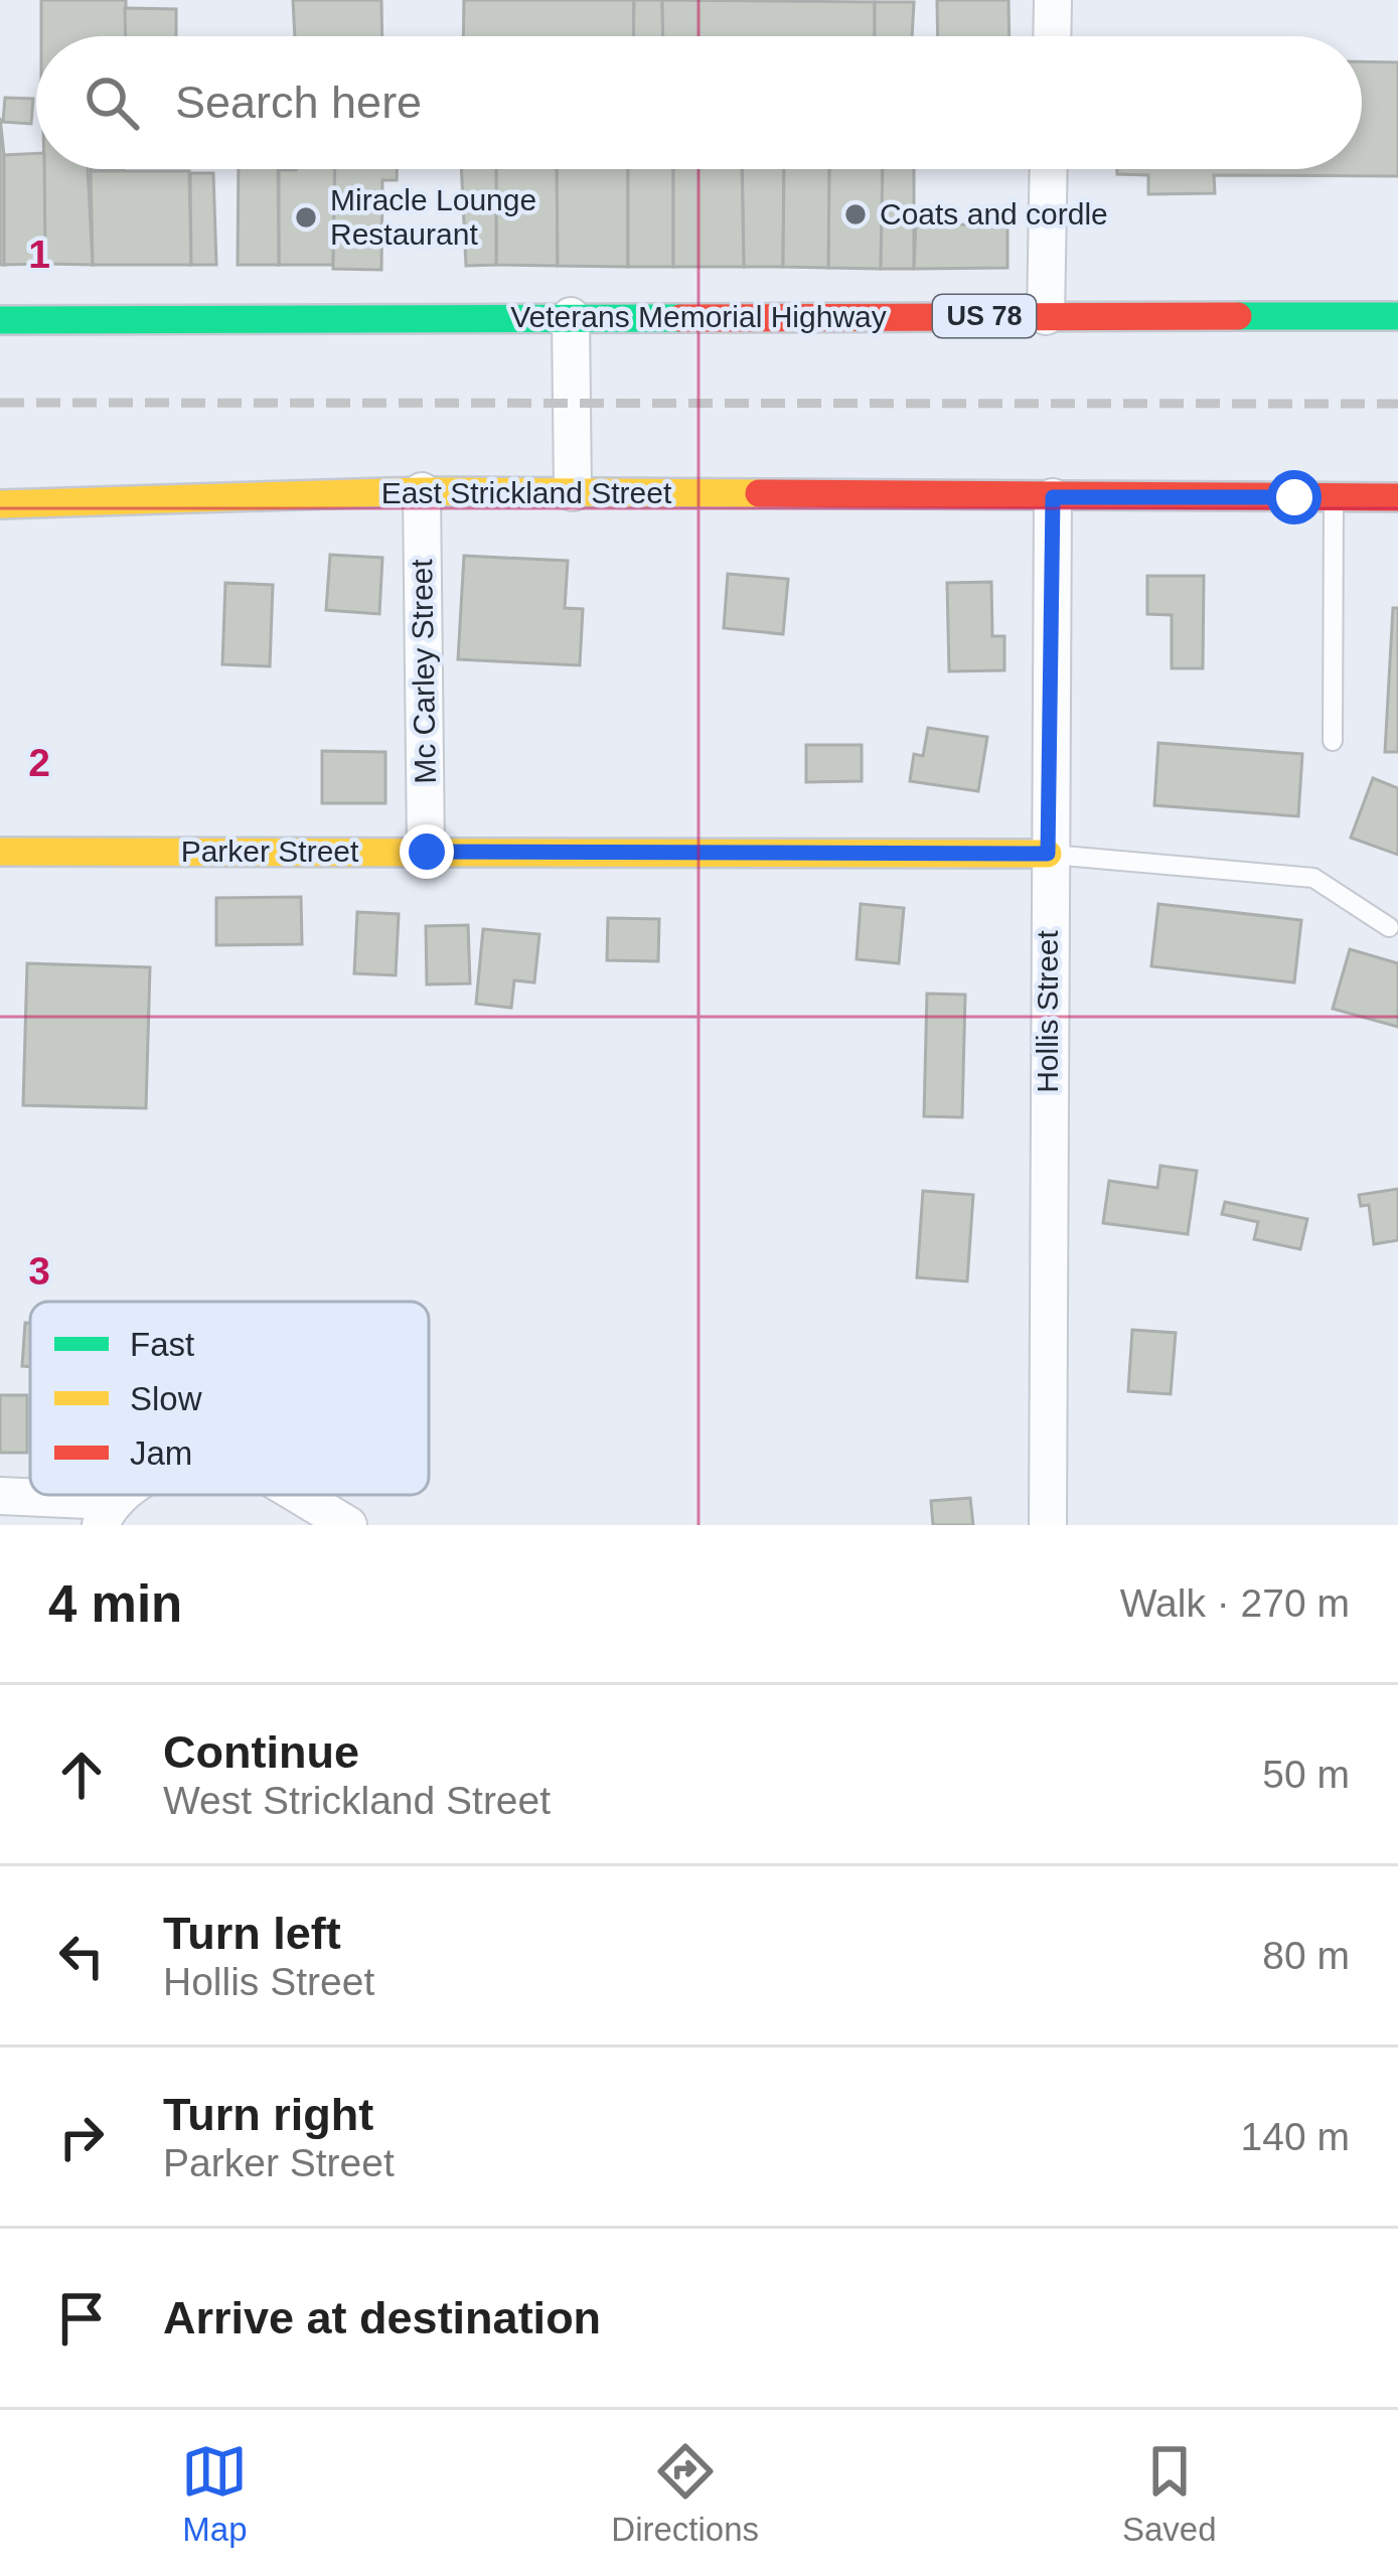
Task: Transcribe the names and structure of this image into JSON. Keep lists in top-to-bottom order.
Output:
{
  "streets": {
    "street": [
      "US 78",
      "Veterans Memorial Highway",
      "East Strickland Street",
      "Mc Carley Street",
      "Parker Street",
      "Hollis Street"
    ]
  },
  "crossings": [
    ["East Strickland Street", "Mc Carley Street"],
    ["East Strickland Street", "Hollis Street"],
    ["Mc Carley Street", "Parker Street"],
    ["Parker Street", "Hollis Street"]
  ],
  "places": ["Coats and cordle", "Miracle Lounge Restaurant"],
  "legend": ["Fast", "Slow", "Jam"],
  "page": {
    "search": "Search here",
    "heading": ["4 min", "Walk · 270 m"],
    "list": [
      ["Continue", "West Strickland Street", "50 m"],
      ["Turn left", "Hollis Street", "80 m"],
      ["Turn right", "Parker Street", "140 m"],
      "Arrive at destination"
    ],
    "nav": ["Map", "Directions", "Saved"]
  },
  "grid": {
    "rows": ["1", "2", "3"]
  }
}
